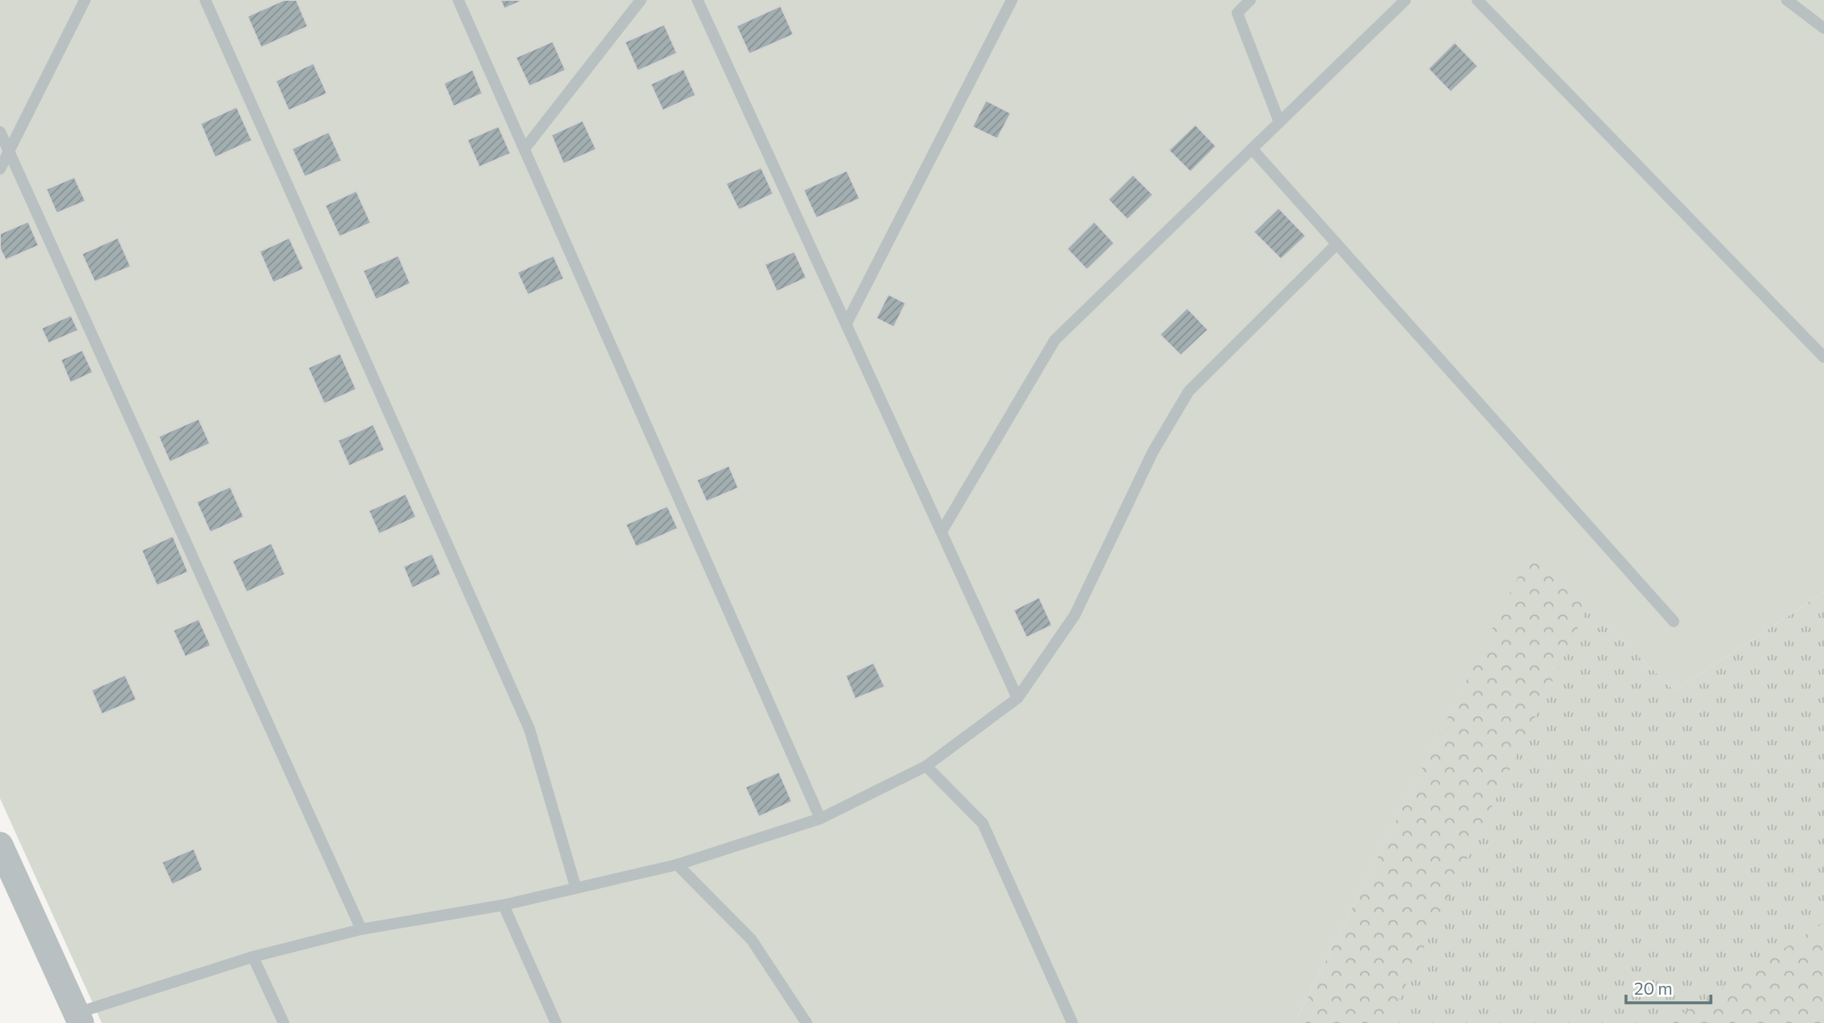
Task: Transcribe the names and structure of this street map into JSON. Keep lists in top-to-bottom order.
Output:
{
  "scale_bar": "20 m"
}
